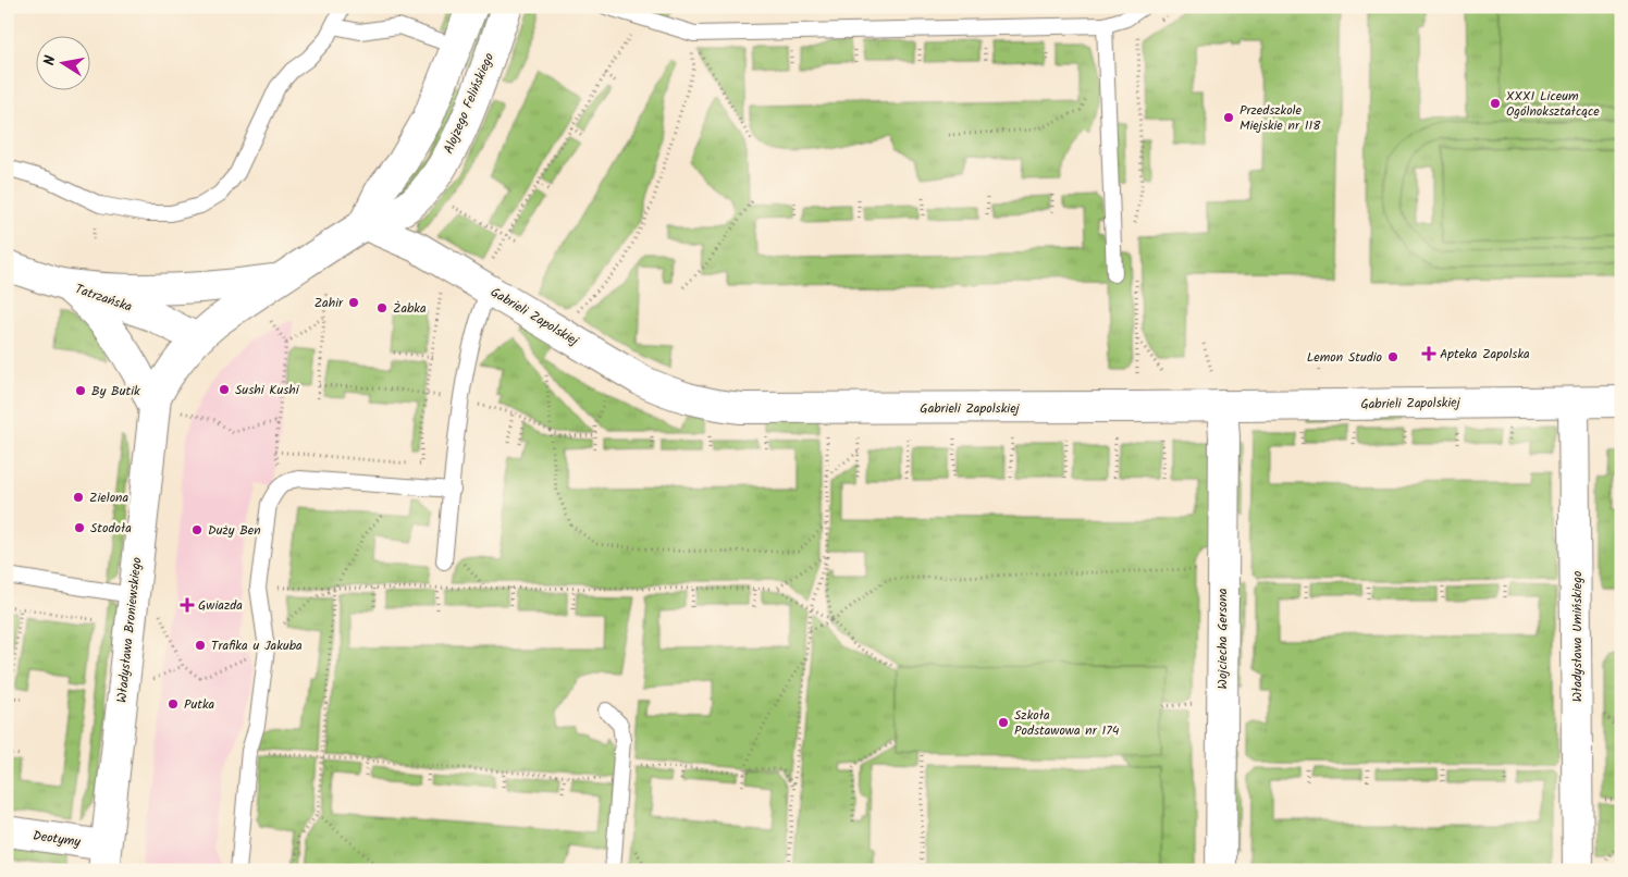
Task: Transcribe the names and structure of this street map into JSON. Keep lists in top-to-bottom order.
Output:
{
  "streets": {
    "street": [
      "Alojzego Felińskiego",
      "Tatrzańska",
      "Gabrieli Zapolskiej",
      "Władysława Broniewskiego",
      "Władysława Umińskiego",
      "Wojciecha Gersona",
      "Deotymy"
    ]
  },
  "crossings": [
    ["Alojzego Felińskiego", "Tatrzańska"],
    ["Alojzego Felińskiego", "Gabrieli Zapolskiej"],
    ["Alojzego Felińskiego", "Władysława Broniewskiego"],
    ["Tatrzańska", "Władysława Broniewskiego"],
    ["Gabrieli Zapolskiej", "Władysława Umińskiego"],
    ["Gabrieli Zapolskiej", "Wojciecha Gersona"],
    ["Władysława Broniewskiego", "Deotymy"]
  ],
  "places": {
    "other": [
      "XXXI Liceum Ogólnokształcące",
      "Przedszkole Miejskie nr 118",
      "Zahir",
      "Żabka",
      "Lemon Studio",
      "Sushi Kushi",
      "By Butik",
      "Zielona",
      "Stodoła",
      "Duży Ben",
      "Trafika u Jakuba",
      "Putka",
      "Szkoła Podstawowa nr 174"
    ],
    "health": ["Apteka Zapolska", "Gwiazda"]
  },
  "north": "left"
}
